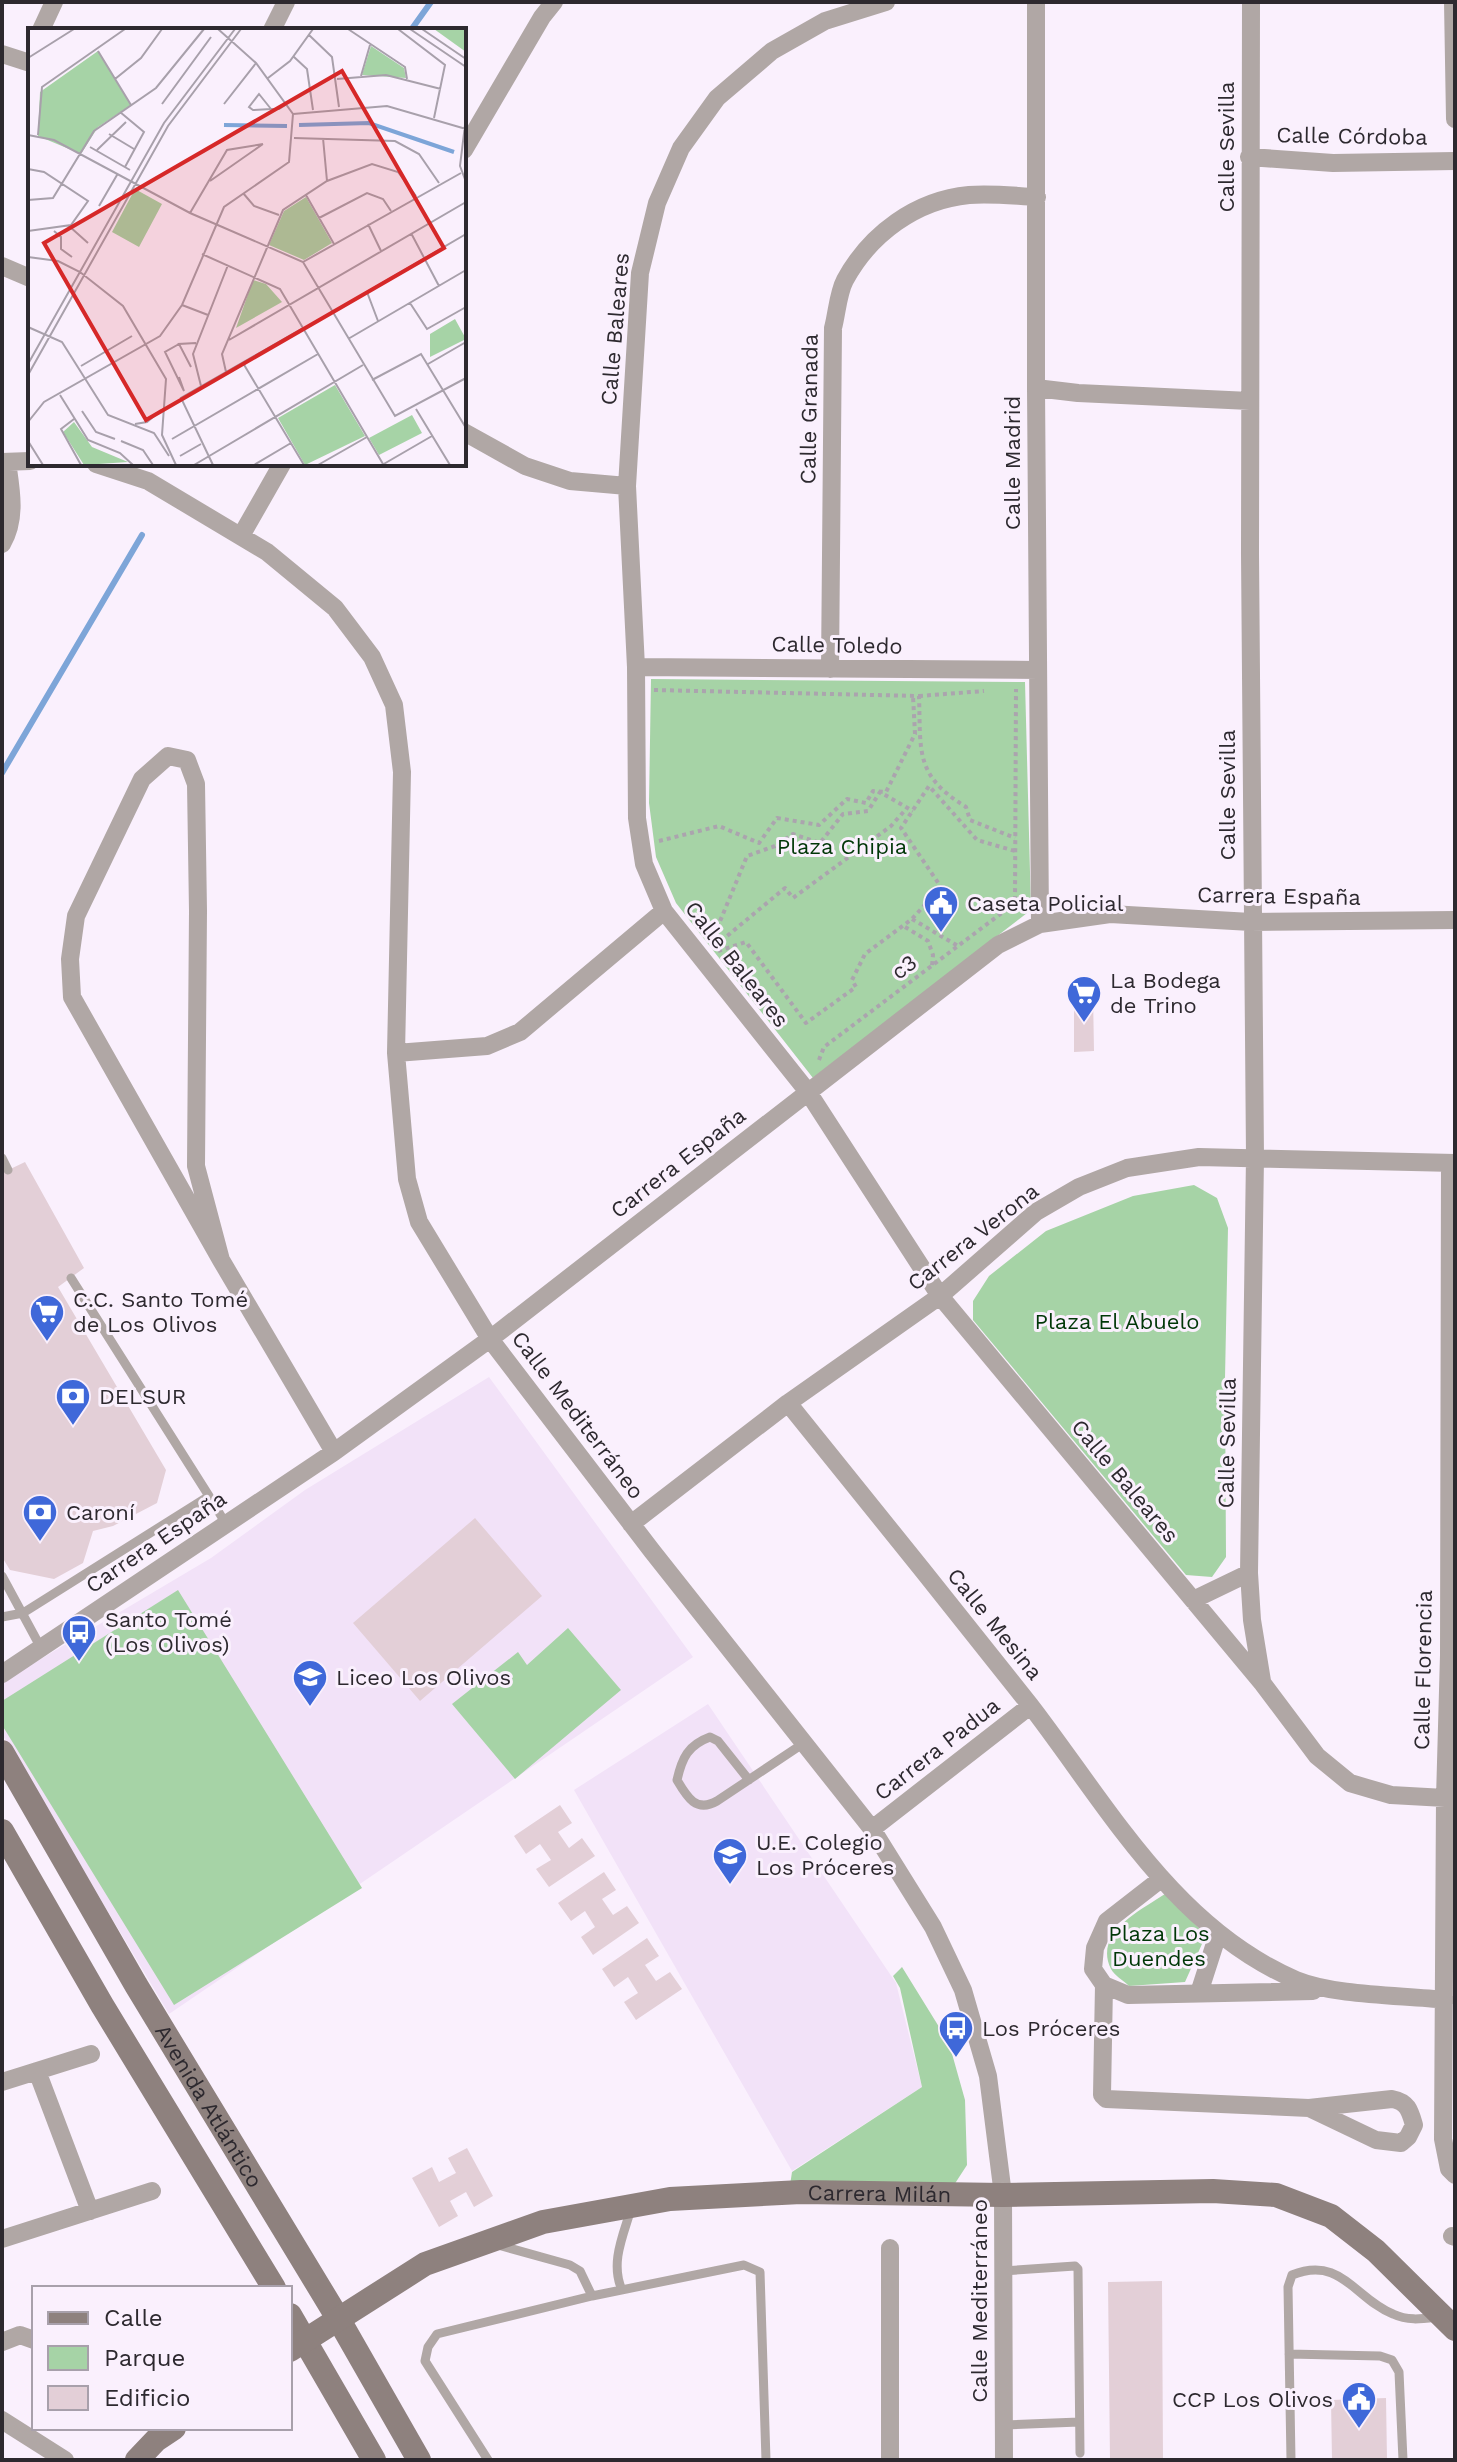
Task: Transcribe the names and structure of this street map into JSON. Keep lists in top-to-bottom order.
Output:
{
  "streets": {
    "main road": ["Avenida Atlántico", "Carrera Milán"],
    "street": [
      "Calle Córdoba",
      "Calle Sevilla",
      "Calle Baleares",
      "Calle Granada",
      "Calle Madrid",
      "Calle Toledo",
      "Carrera España",
      "Carrera Verona",
      "Calle Mediterráneo",
      "Calle Mesina",
      "Calle Florencia",
      "Carrera Padua"
    ],
    "path": ["c3"]
  },
  "crossings": [
    ["Calle Córdoba", "Calle Sevilla"],
    ["Calle Sevilla", "Calle Baleares"],
    ["Calle Sevilla", "Carrera España"],
    ["Calle Sevilla", "Carrera Verona"],
    ["Calle Baleares", "Calle Toledo"],
    ["Calle Baleares", "Carrera España"],
    ["Calle Baleares", "Carrera Verona"],
    ["Calle Baleares", "Calle Florencia"],
    ["Calle Granada", "Calle Madrid"],
    ["Calle Granada", "Calle Toledo"],
    ["Calle Madrid", "Calle Toledo"],
    ["Calle Madrid", "Carrera España"],
    ["Carrera España", "Calle Mediterráneo"],
    ["Carrera Verona", "Calle Mediterráneo"],
    ["Carrera Verona", "Calle Mesina"],
    ["Carrera Verona", "Calle Florencia"],
    ["Calle Mediterráneo", "Carrera Padua"],
    ["Calle Mediterráneo", "Carrera Milán"],
    ["Calle Mesina", "Calle Florencia"],
    ["Calle Mesina", "Carrera Padua"],
    ["Avenida Atlántico", "Carrera Milán"]
  ],
  "parks": ["Plaza Chipia", "Plaza El Abuelo", "Plaza Los Duendes"],
  "places": {
    "public building": ["Caseta Policial", "CCP Los Olivos"],
    "supermarket": ["La Bodega de Trino", "C.C. Santo Tomé de Los Olivos"],
    "bank": ["DELSUR", "Caroní"],
    "bus stop": ["Santo Tomé (Los Olivos)", "Los Próceres"],
    "school or university": ["Liceo Los Olivos", "U.E. Colegio Los Próceres"]
  },
  "legend": ["Calle", "Parque", "Edificio"]
}
